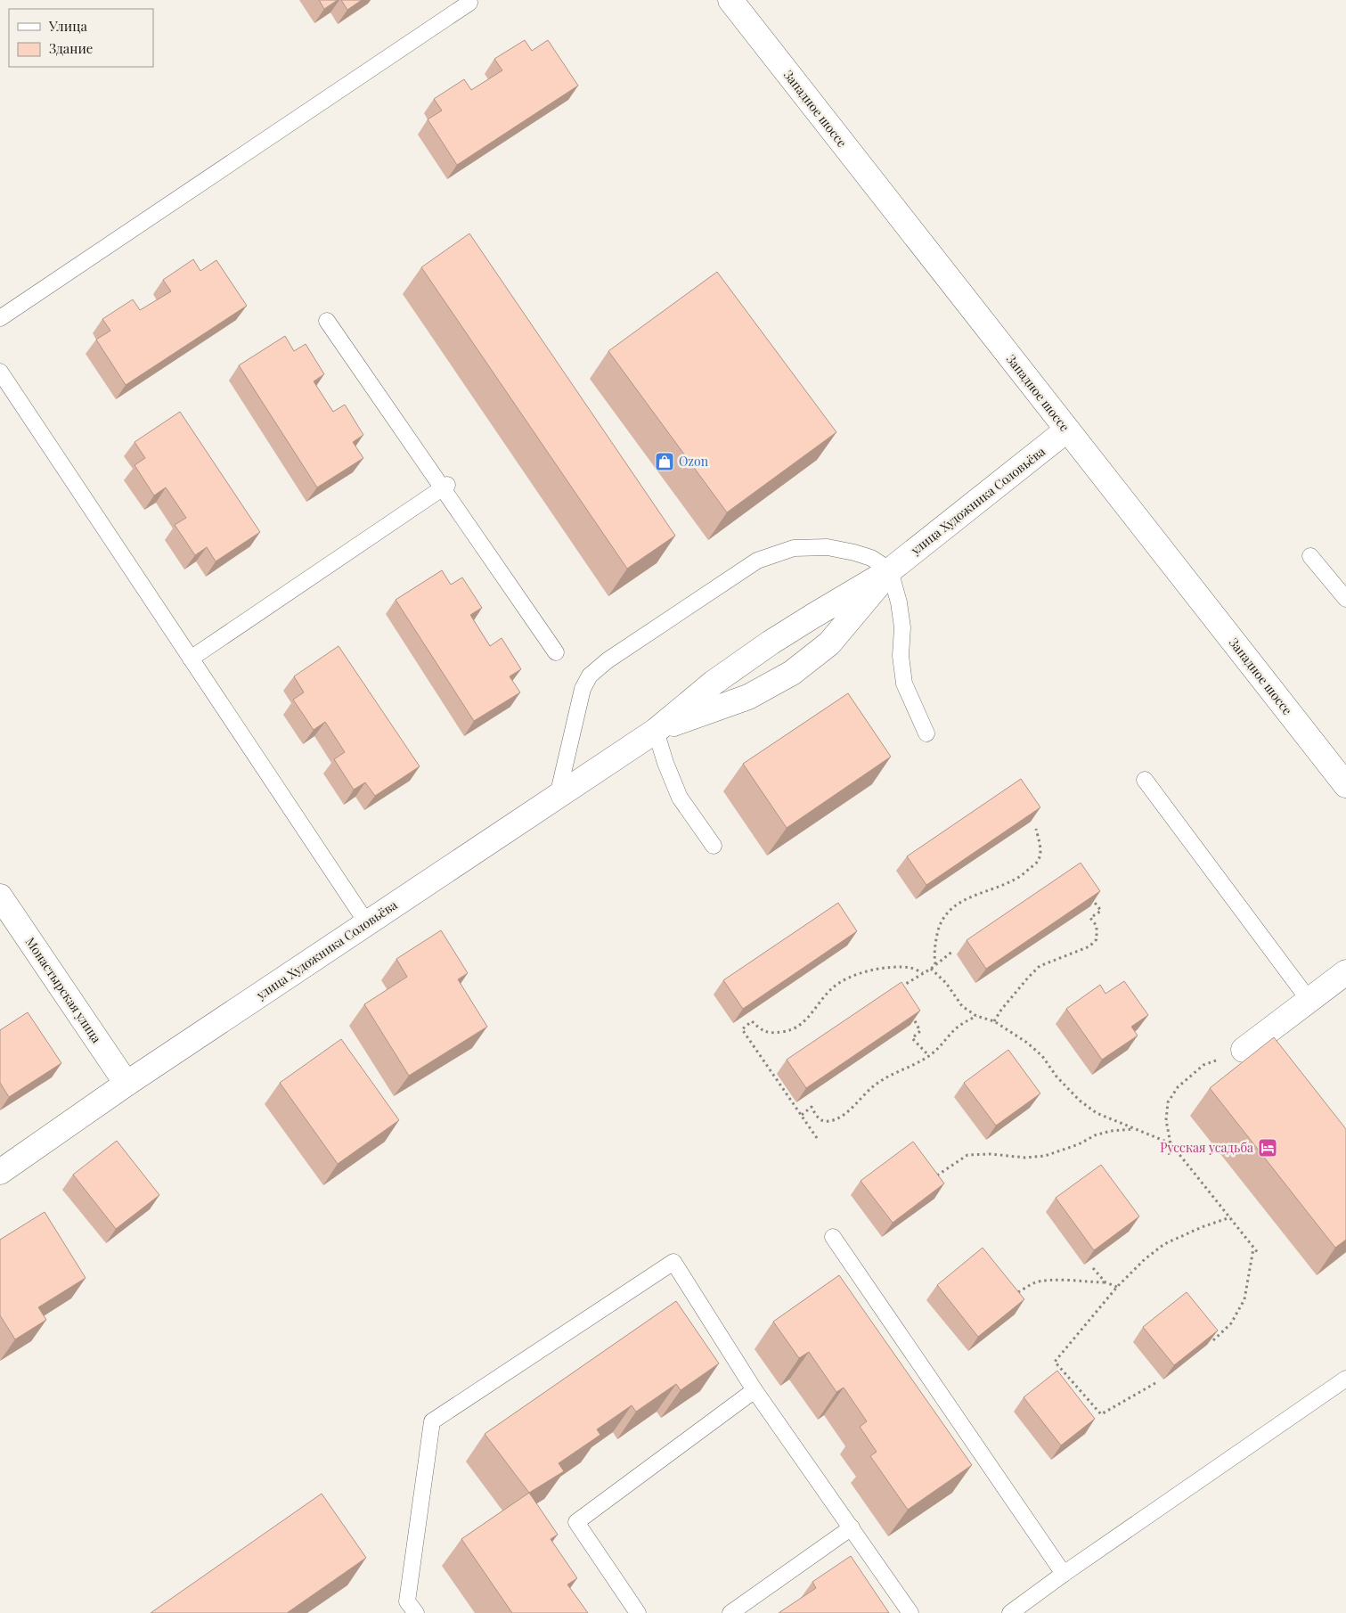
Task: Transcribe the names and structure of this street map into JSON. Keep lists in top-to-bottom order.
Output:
{
  "streets": {
    "street": ["Западное шоссе", "улица Художника Соловьёва", "Монастырская улица"]
  },
  "crossings": [
    ["Западное шоссе", "улица Художника Соловьёва"],
    ["улица Художника Соловьёва", "Монастырская улица"]
  ],
  "places": {
    "shop": ["Ozon"],
    "hotel": ["Русская усадьба"]
  },
  "legend": ["Улица", "Здание"]
}
